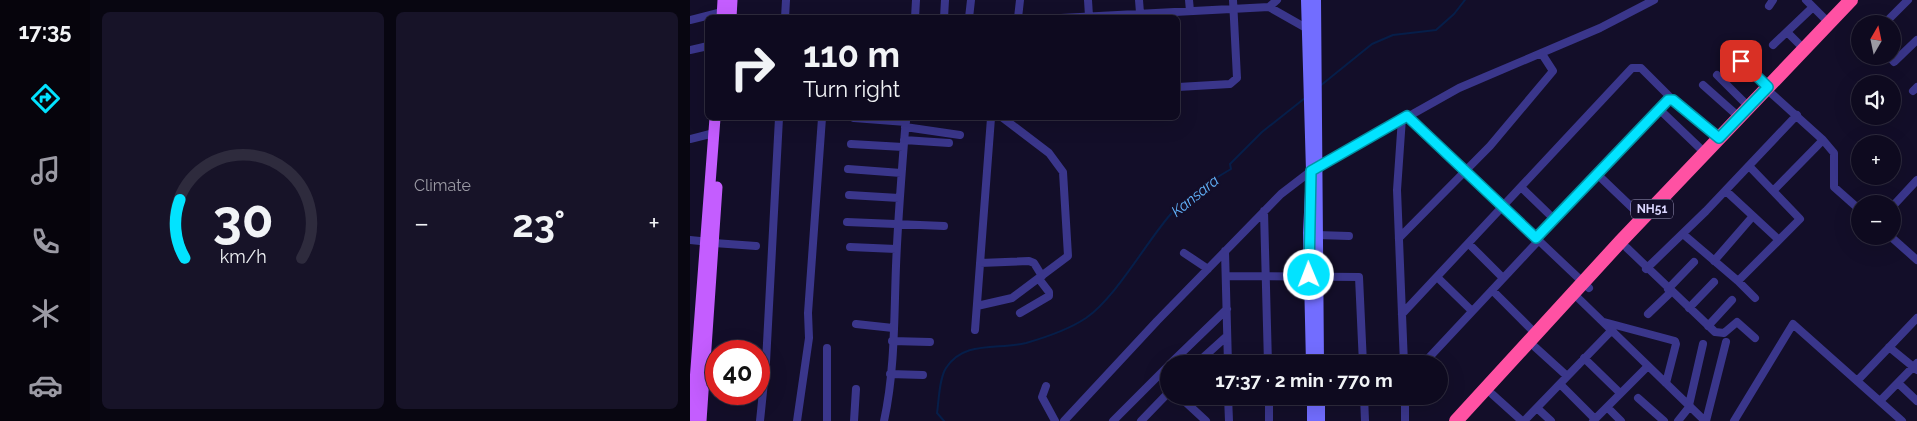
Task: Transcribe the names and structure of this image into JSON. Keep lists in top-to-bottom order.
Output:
{
  "streets": {
    "highway": ["NH51"]
  },
  "water": ["Kansara"],
  "north": "top",
  "page": {
    "tabs": "17:35",
    "tile": "Climate",
    "map_buttons": ["+", "−"],
    "turn": ["110 m", "Turn right"],
    "heat": ["−", "23°", "+"],
    "limit": "40",
    "trip": "17:37 · 2 min · 770 m",
    "gauge": ["30", "km/h"]
  }
}
